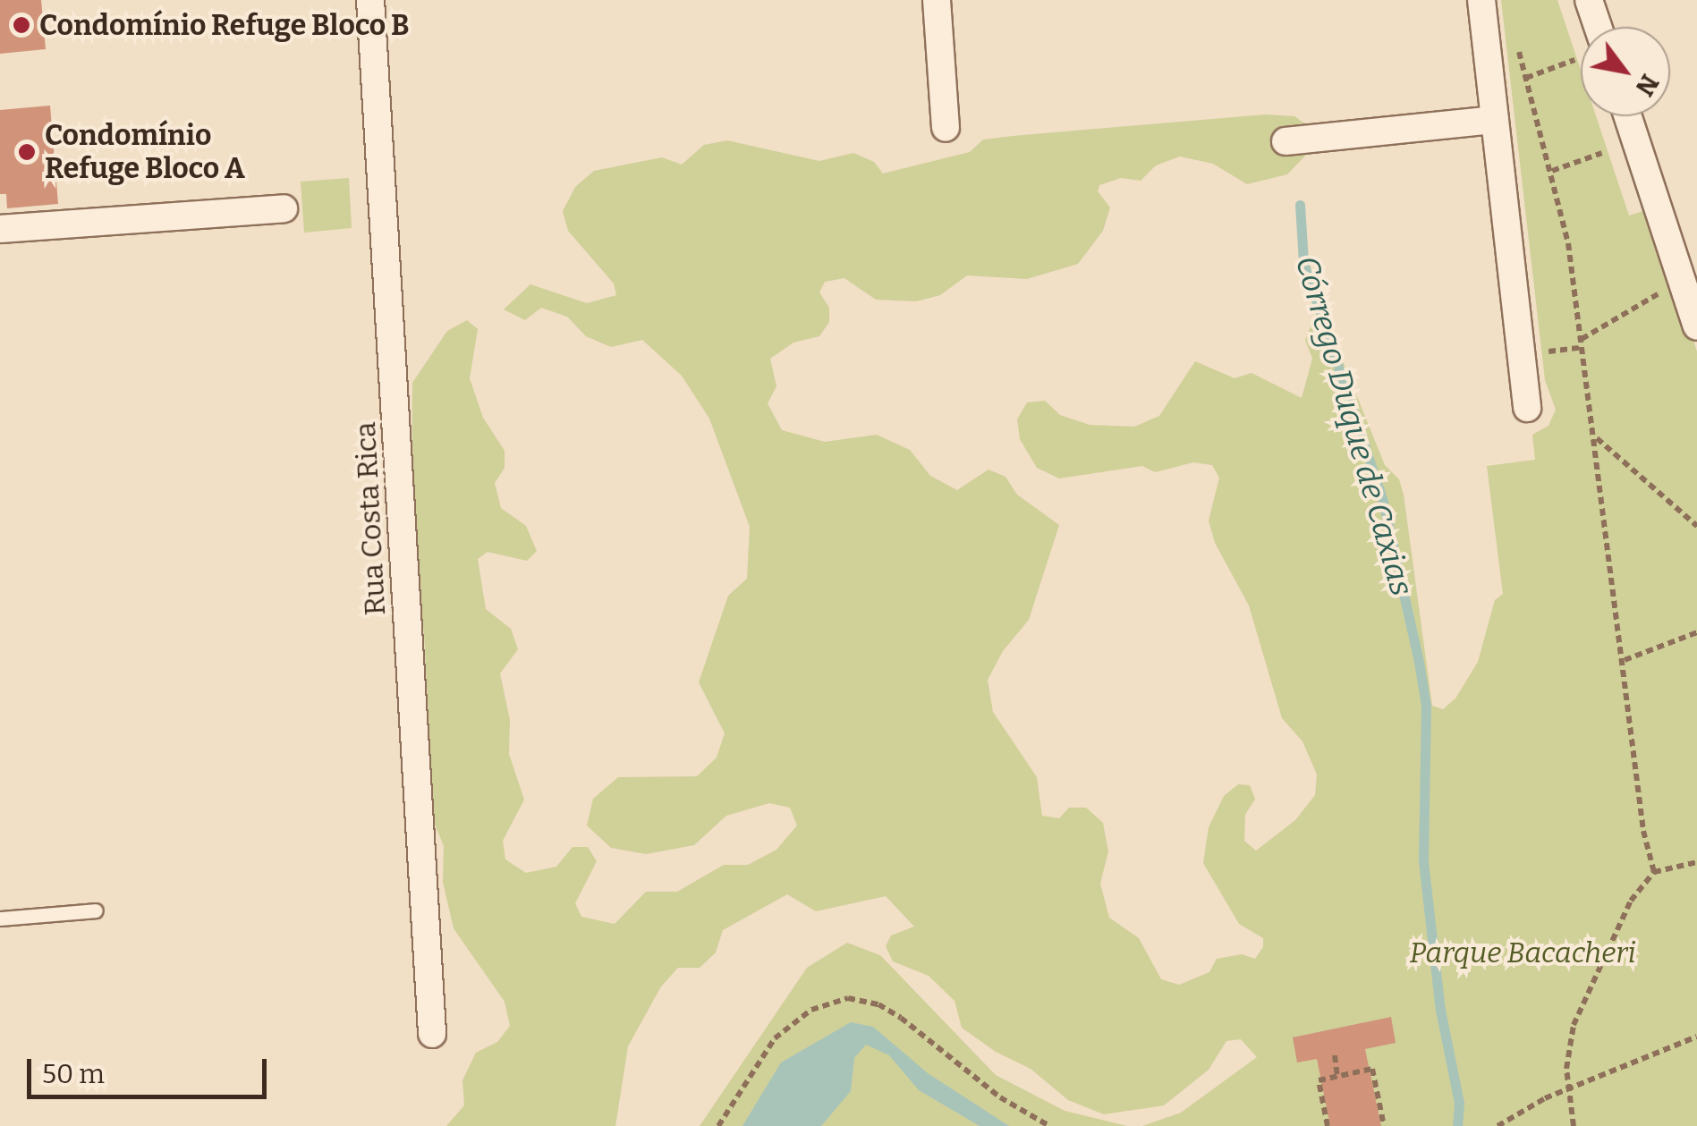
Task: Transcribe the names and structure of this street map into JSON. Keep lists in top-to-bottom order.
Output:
{
  "streets": {
    "street": ["Rua Costa Rica"]
  },
  "water": ["Córrego Duque de Caxias"],
  "parks": ["Parque Bacacheri"],
  "places": ["Condomínio Refuge Bloco B", "Condomínio Refuge Bloco A"],
  "scale_bar": "50 m",
  "north": "bottom right"
}
